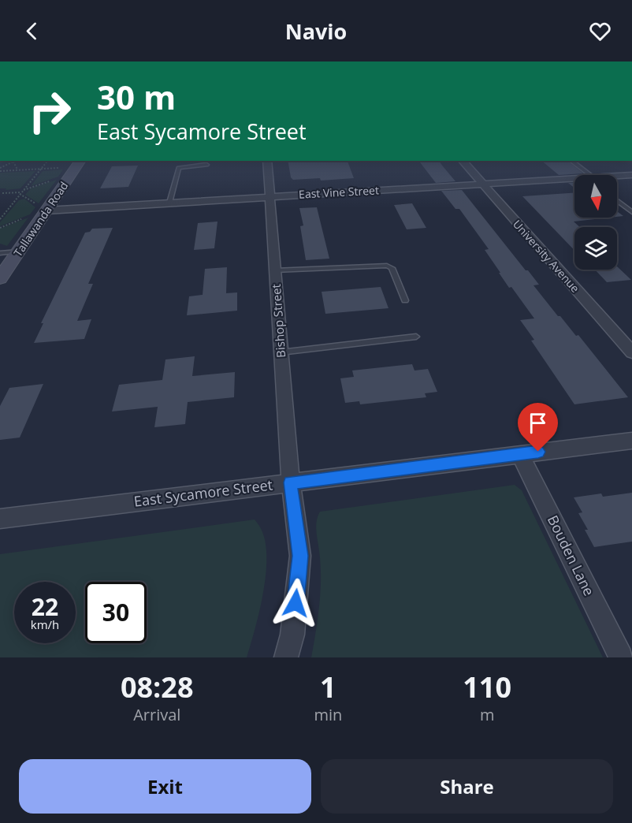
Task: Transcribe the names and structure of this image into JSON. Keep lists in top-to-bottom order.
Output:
{
  "streets": {
    "street": [
      "East Vine Street",
      "Tallawanda Road",
      "University Avenue",
      "Bishop Street",
      "East Sycamore Street",
      "Bouden Lane"
    ]
  },
  "crossings": [
    ["East Vine Street", "Tallawanda Road"],
    ["East Vine Street", "University Avenue"],
    ["East Vine Street", "Bishop Street"],
    ["Bishop Street", "East Sycamore Street"],
    ["East Sycamore Street", "Bouden Lane"]
  ],
  "north": "bottom",
  "page": {
    "header": "Navio",
    "turn": ["30 m", "East Sycamore Street"],
    "speed": "22 km/h",
    "limit": "30",
    "eta": [
      "08:28",
      "Arrival",
      "1",
      "min",
      "110",
      "m"
    ],
    "buttons": ["Exit", "Share"]
  }
}
